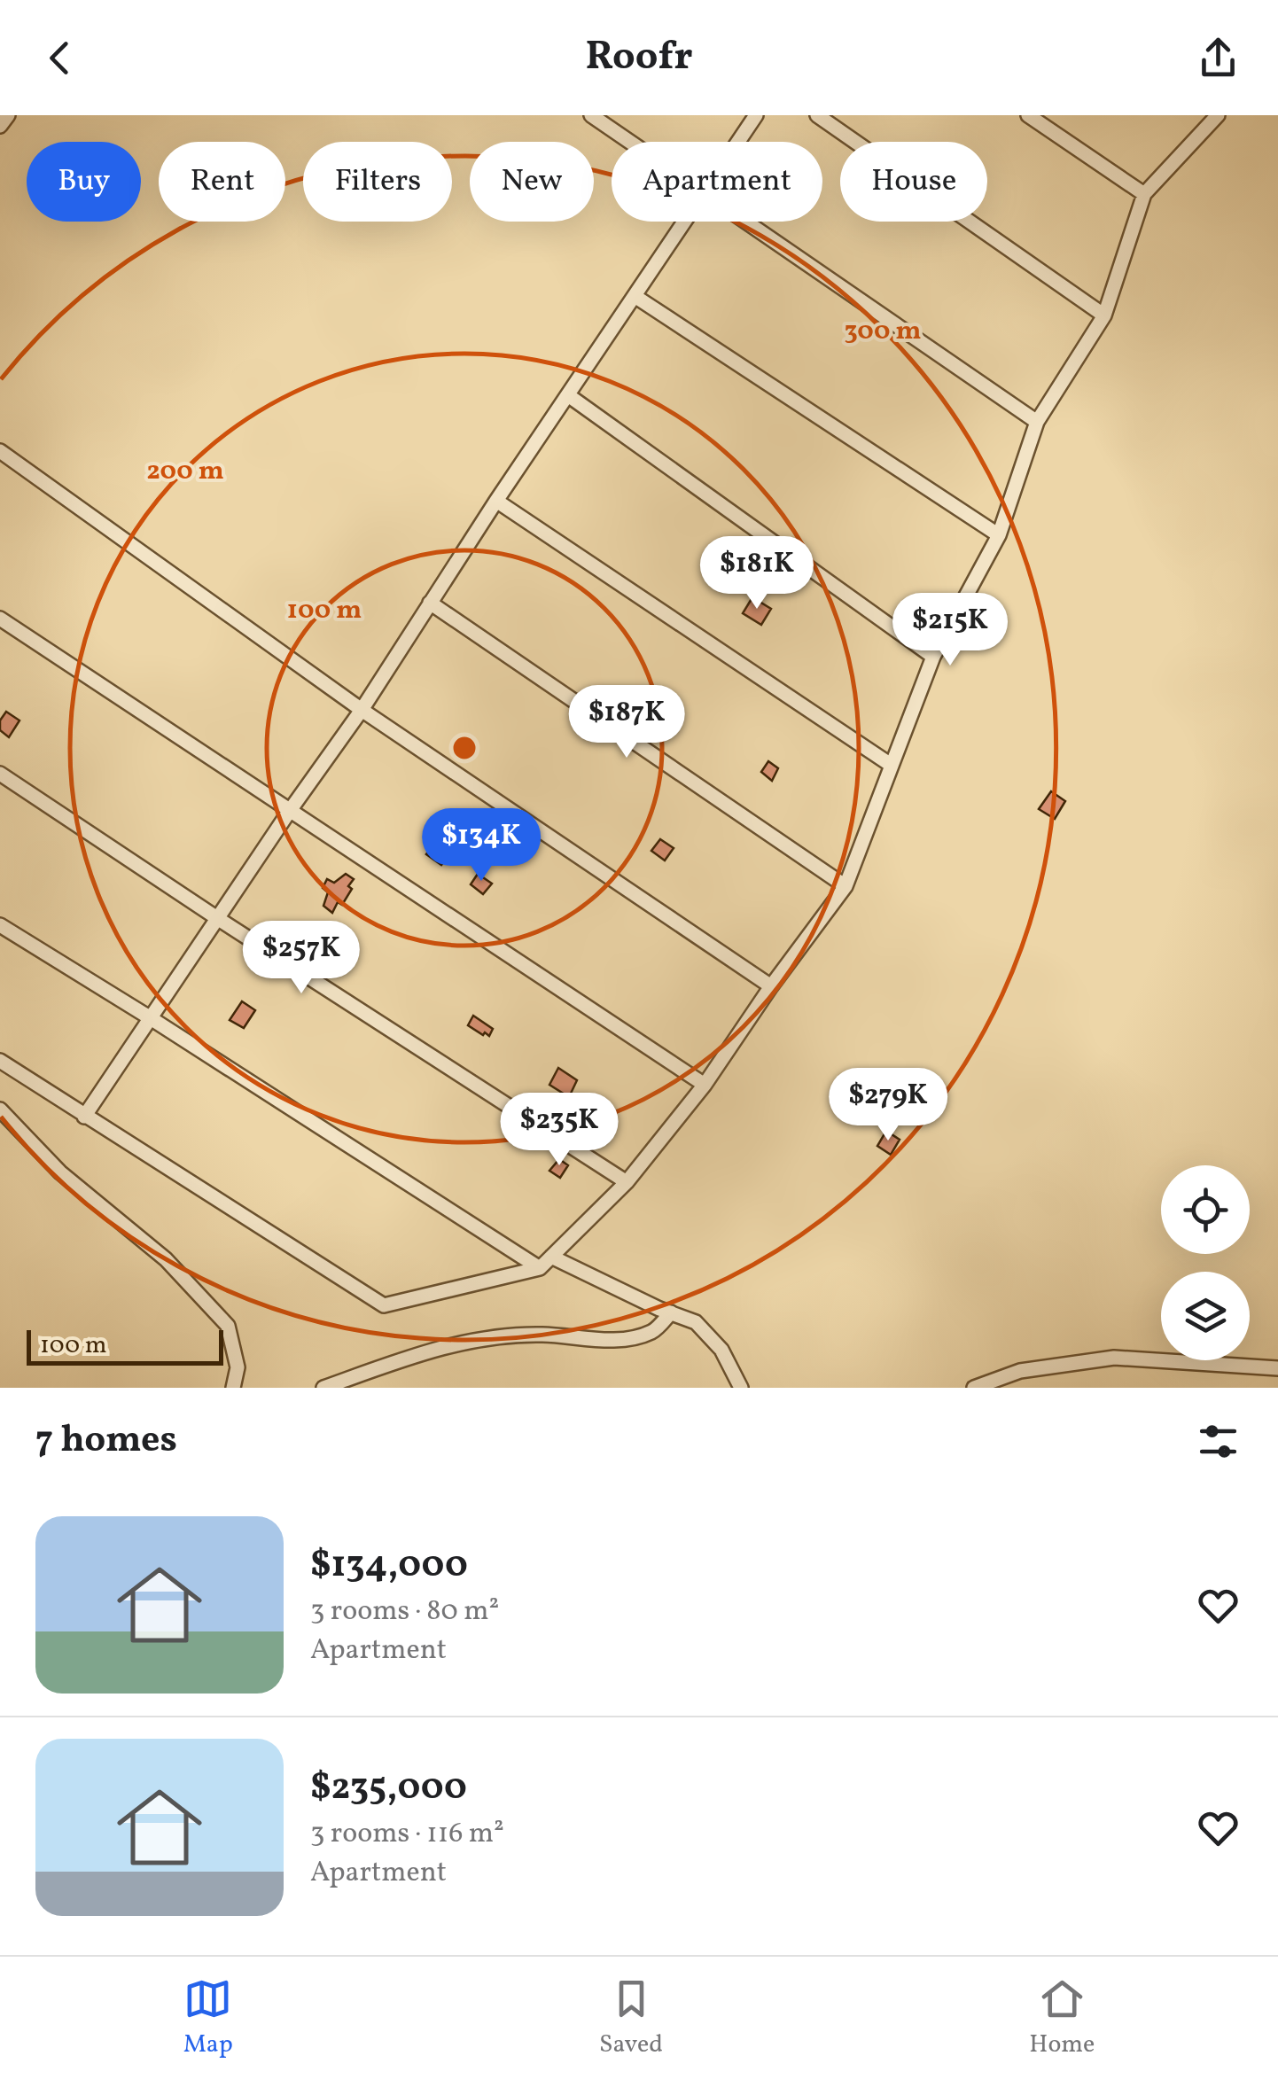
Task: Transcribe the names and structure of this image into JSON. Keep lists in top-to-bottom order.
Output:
{
  "scale_bar": "100 m",
  "page": {
    "header": "Roofr",
    "chip": [
      "Buy",
      "Rent",
      "Filters",
      "New",
      "Apartment",
      "House"
    ],
    "price": [
      "$181K",
      "$215K",
      "$187K",
      "$134K",
      "$257K",
      "$279K",
      "$235K"
    ],
    "scale": "100 m",
    "heading": "7 homes",
    "list": [
      {
        "name": "$134,000",
        "note": "3 rooms · 80 m² · Apartment"
      },
      {
        "name": "$235,000",
        "note": "3 rooms · 116 m² · Apartment"
      }
    ],
    "tabs": ["Map", "Saved", "Home"]
  },
  "rings": ["300 m", "200 m", "100 m"]
}
